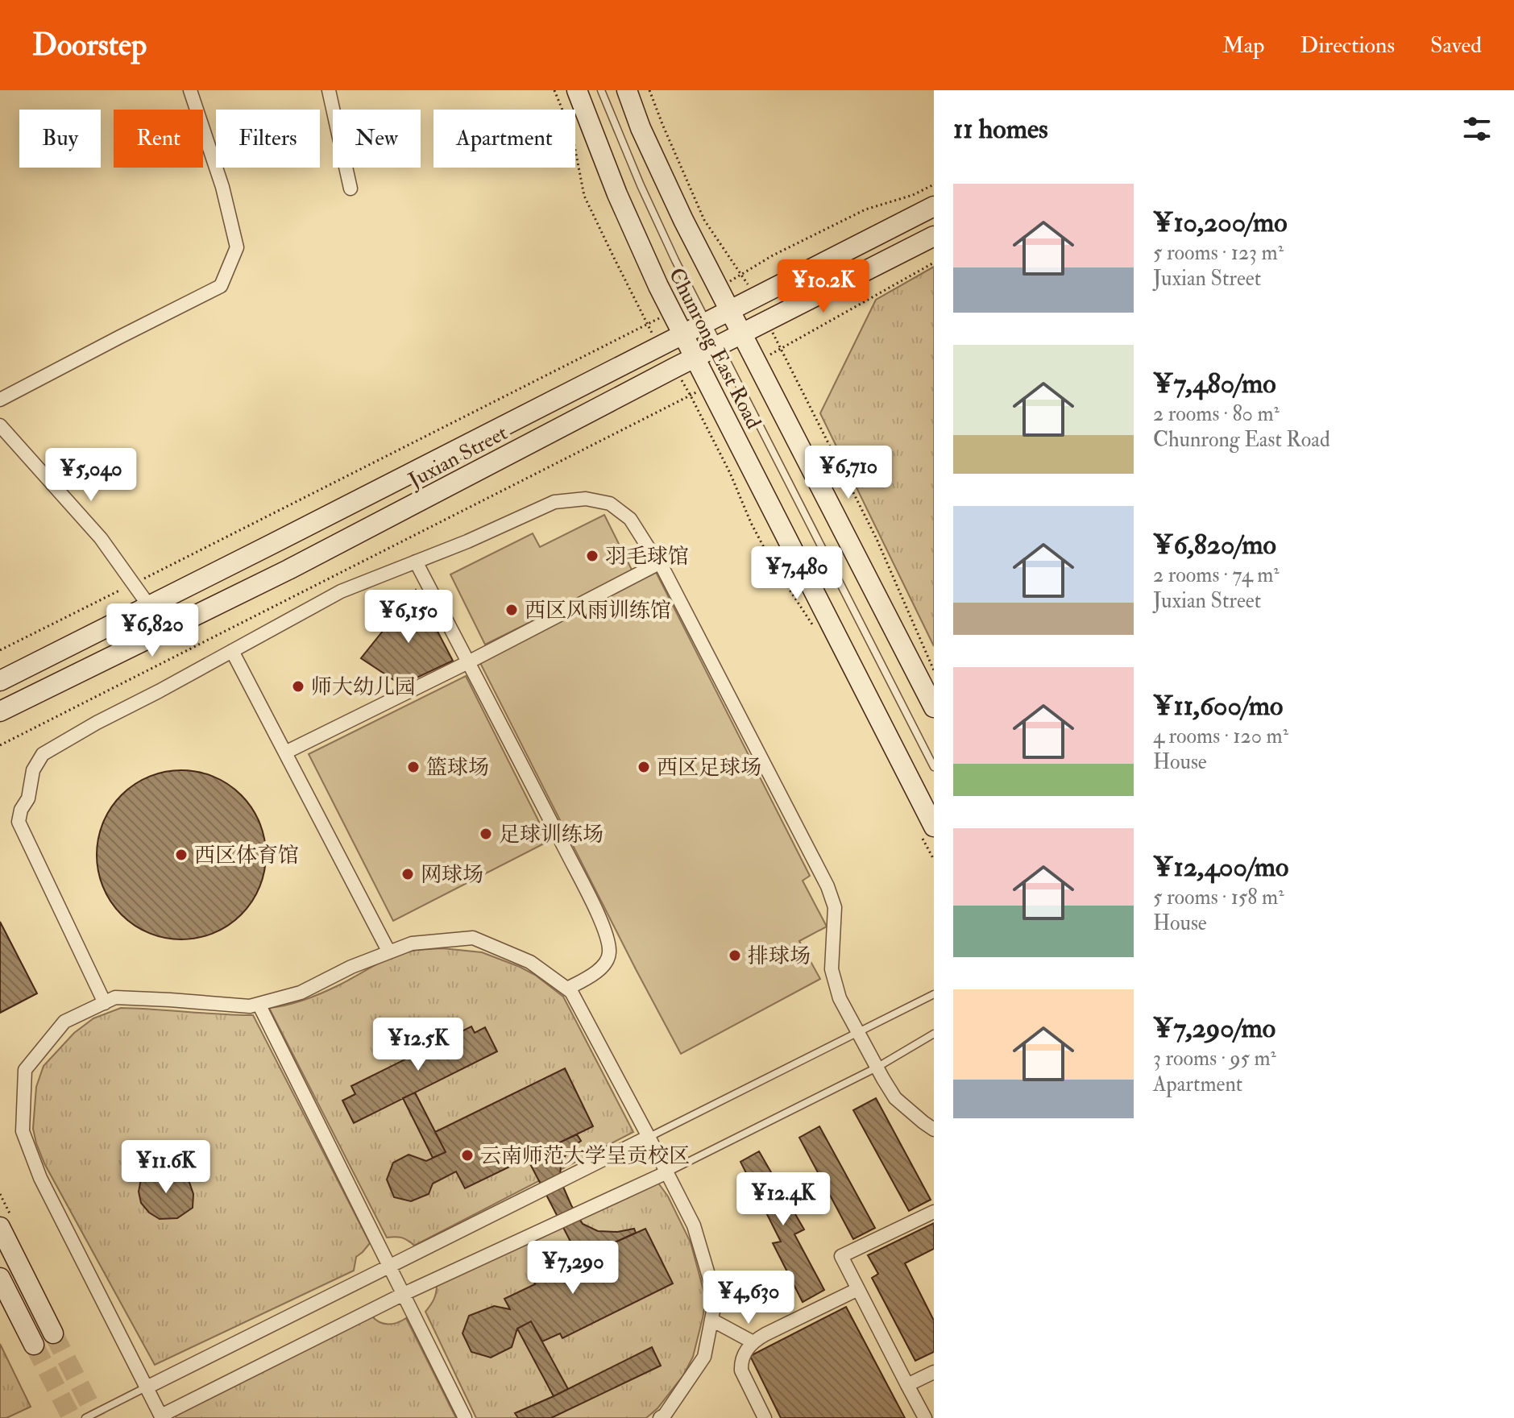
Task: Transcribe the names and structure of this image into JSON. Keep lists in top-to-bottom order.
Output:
{
  "streets": {
    "main road": ["Chunrong East Road", "Juxian Street"]
  },
  "crossings": [
    ["Chunrong East Road", "Juxian Street"]
  ],
  "places": [
    "羽毛球馆",
    "西区风雨训练馆",
    "师大幼儿园",
    "篮球场",
    "西区足球场",
    "足球训练场",
    "西区体育馆",
    "网球场",
    "排球场",
    "云南师范大学呈贡校区"
  ],
  "page": {
    "header": "Doorstep",
    "nav": ["Map", "Directions", "Saved"],
    "heading": "11 homes",
    "chip": [
      "Buy",
      "Rent",
      "Filters",
      "New",
      "Apartment"
    ],
    "list": [
      {
        "name": "¥10,200/mo",
        "note": "5 rooms · 123 m² · Juxian Street"
      },
      {
        "name": "¥7,480/mo",
        "note": "2 rooms · 80 m² · Chunrong East Road"
      },
      {
        "name": "¥6,820/mo",
        "note": "2 rooms · 74 m² · Juxian Street"
      },
      {
        "name": "¥11,600/mo",
        "note": "4 rooms · 120 m² · House"
      },
      {
        "name": "¥12,400/mo",
        "note": "5 rooms · 158 m² · House"
      },
      {
        "name": "¥7,290/mo",
        "note": "3 rooms · 95 m² · Apartment"
      }
    ],
    "price": [
      "¥10.2K",
      "¥6,710",
      "¥5,040",
      "¥7,480",
      "¥6,150",
      "¥6,820",
      "¥12.5K",
      "¥11.6K",
      "¥12.4K",
      "¥7,290",
      "¥4,630"
    ]
  }
}
